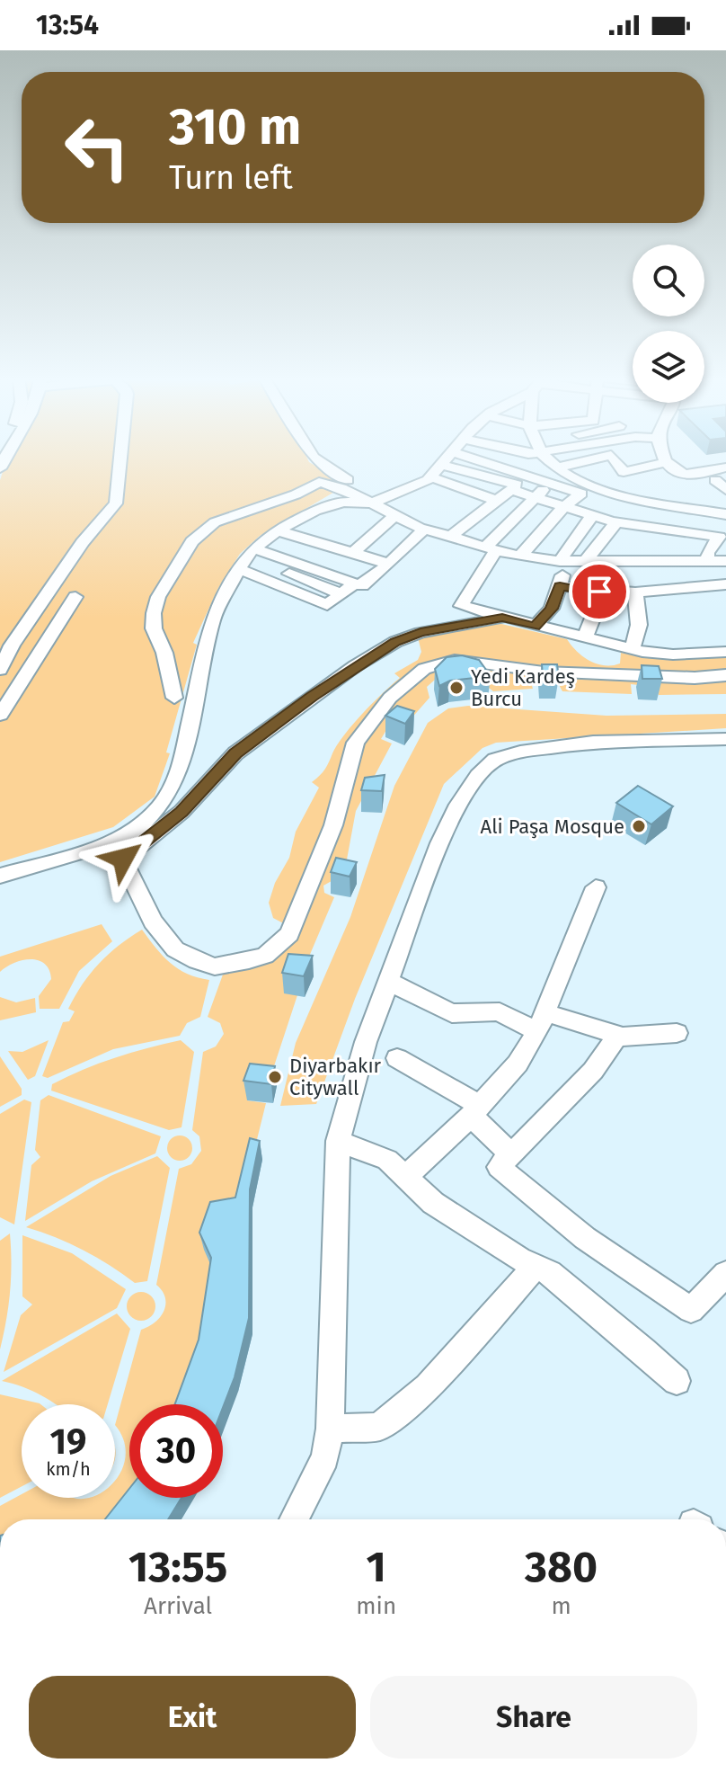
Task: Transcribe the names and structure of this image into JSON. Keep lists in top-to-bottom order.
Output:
{
  "places": ["Yedi Kardeş Burcu", "Ali Paşa Mosque", "Diyarbakır Citywall"],
  "page": {
    "status": "13:54",
    "turn": ["310 m", "Turn left"],
    "speed": "19 km/h",
    "limit": "30",
    "eta": [
      "13:55",
      "Arrival",
      "1",
      "min",
      "380",
      "m"
    ],
    "buttons": ["Exit", "Share"]
  }
}
